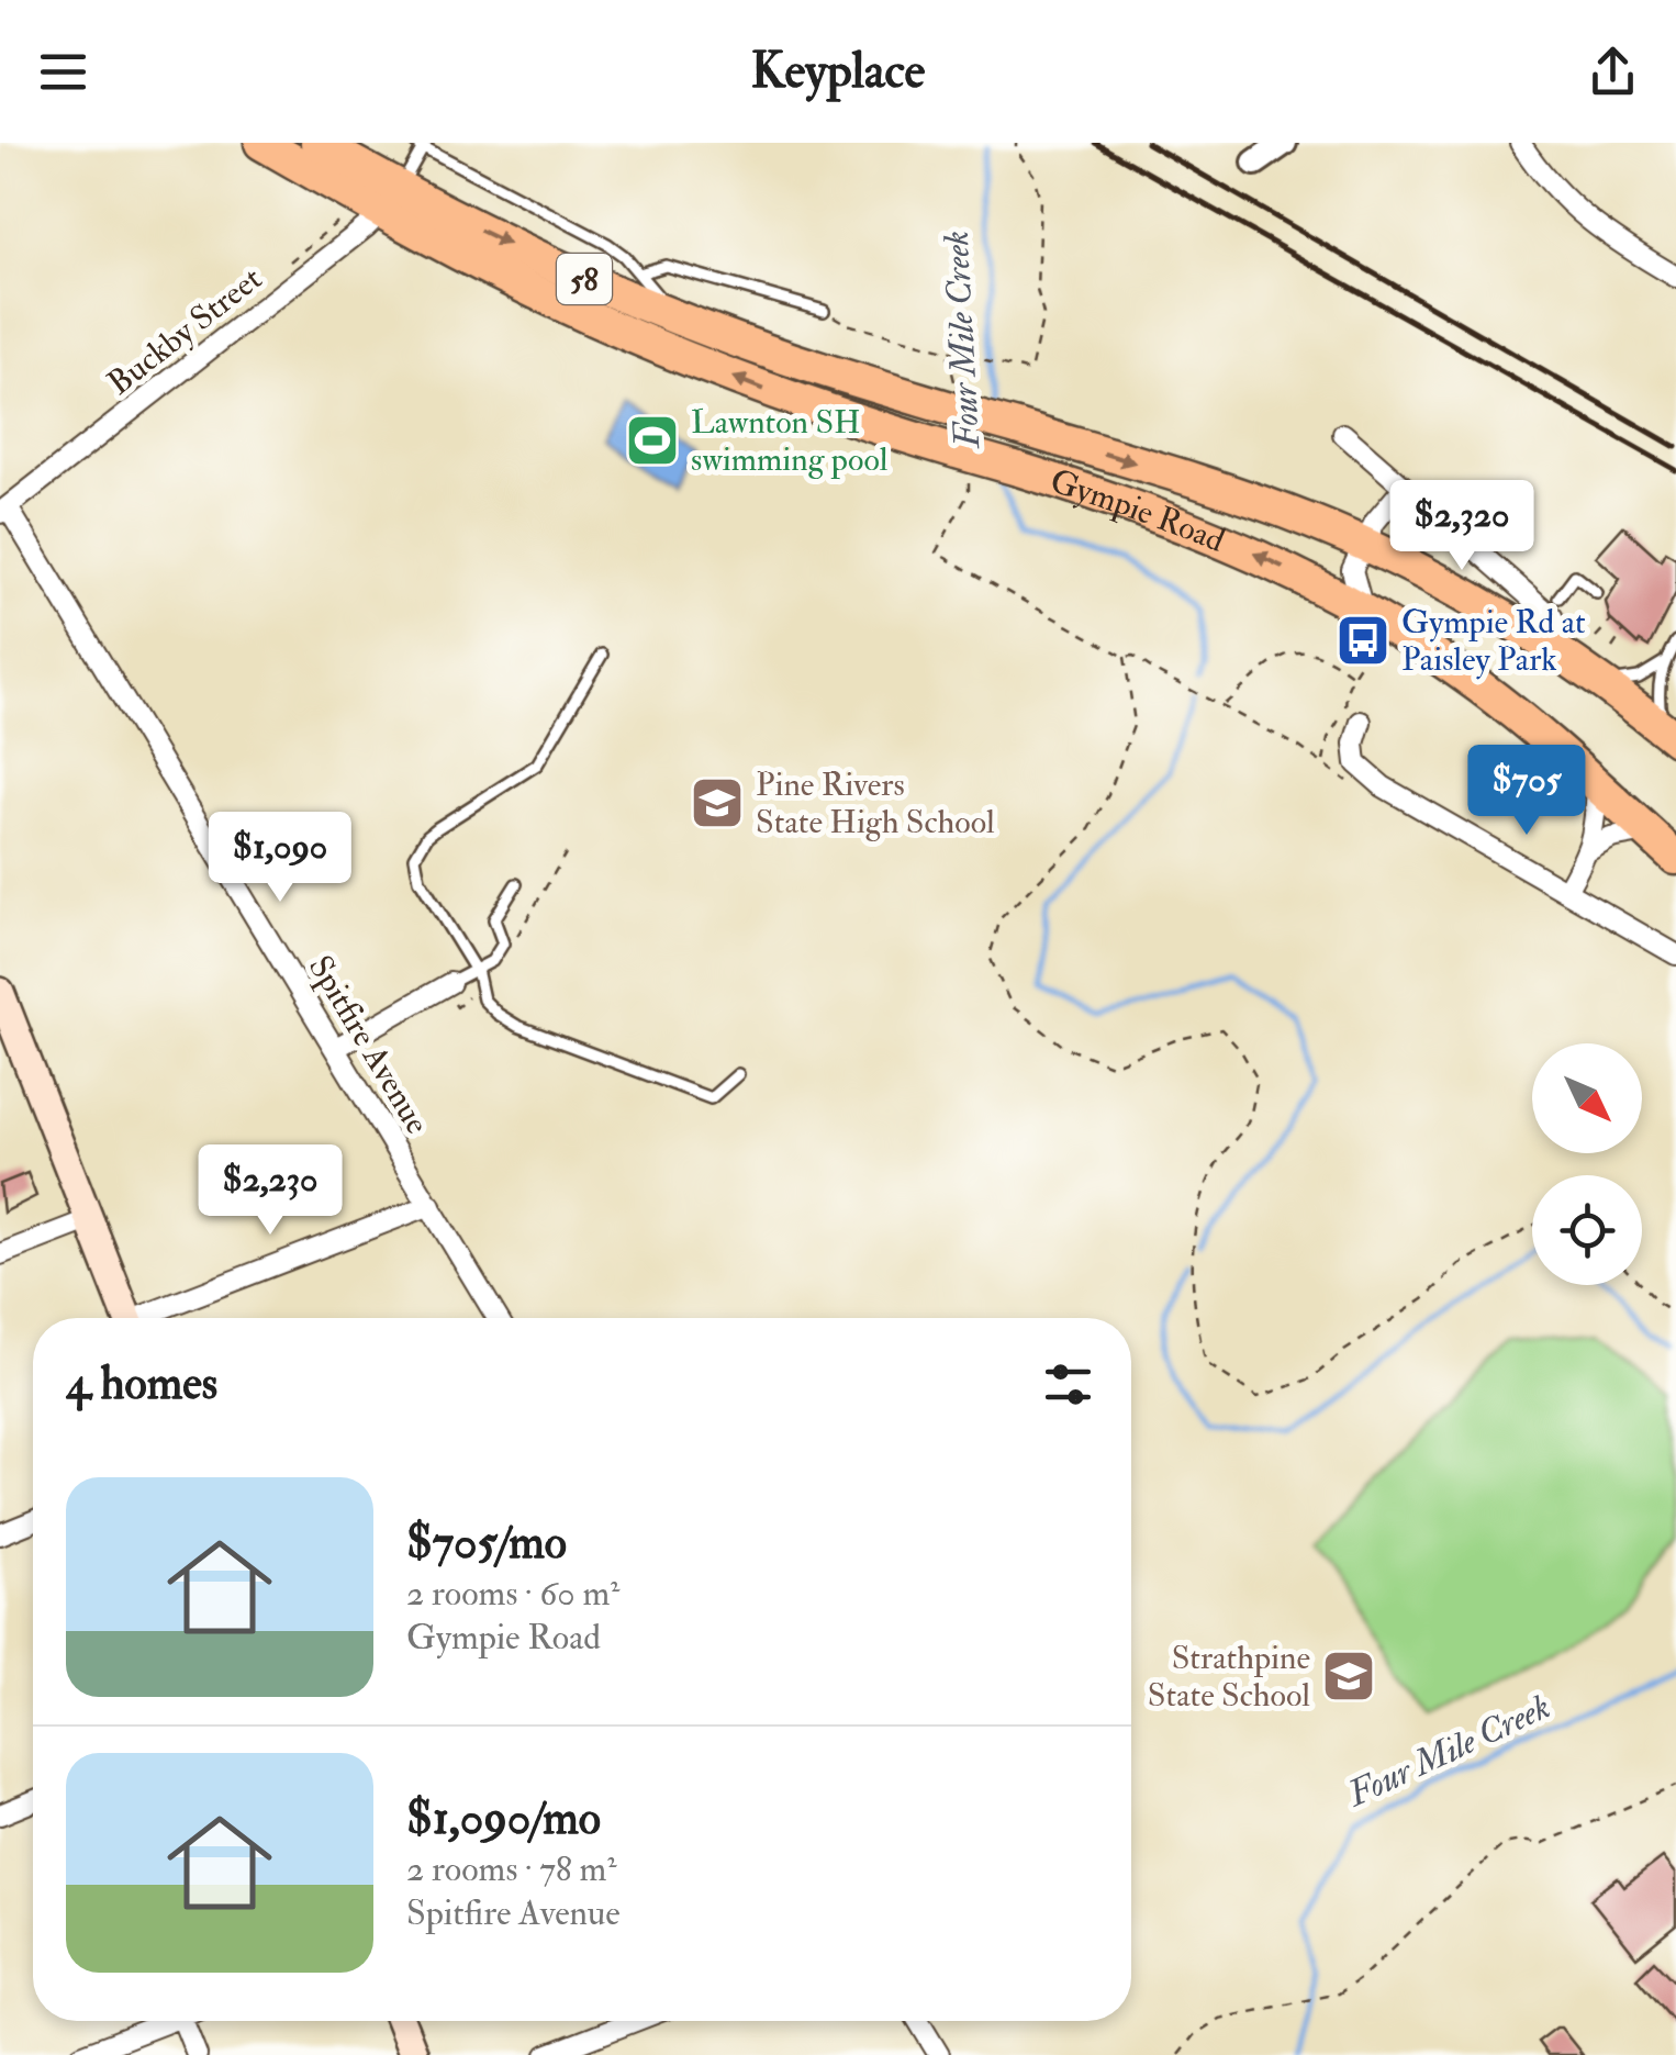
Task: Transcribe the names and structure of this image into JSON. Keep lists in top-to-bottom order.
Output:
{
  "streets": {
    "highway": ["58", "Gympie Road"],
    "street": ["Buckby Street", "Spitfire Avenue"]
  },
  "crossings": [
    ["Buckby Street", "Gympie Road"],
    ["Buckby Street", "Spitfire Avenue"]
  ],
  "water": ["Four Mile Creek"],
  "places": {
    "sports": ["Lawnton SH swimming pool"],
    "bus stop": ["Gympie Rd at Paisley Park"],
    "school or university": ["Pine Rivers State High School", "Strathpine State School"]
  },
  "north": "bottom right",
  "page": {
    "header": "Keyplace",
    "price": [
      "$2,320",
      "$705",
      "$1,090",
      "$2,230"
    ],
    "heading": "4 homes",
    "list": [
      {
        "name": "$705/mo",
        "note": "2 rooms · 60 m² · Gympie Road"
      },
      {
        "name": "$1,090/mo",
        "note": "2 rooms · 78 m² · Spitfire Avenue"
      }
    ]
  }
}
